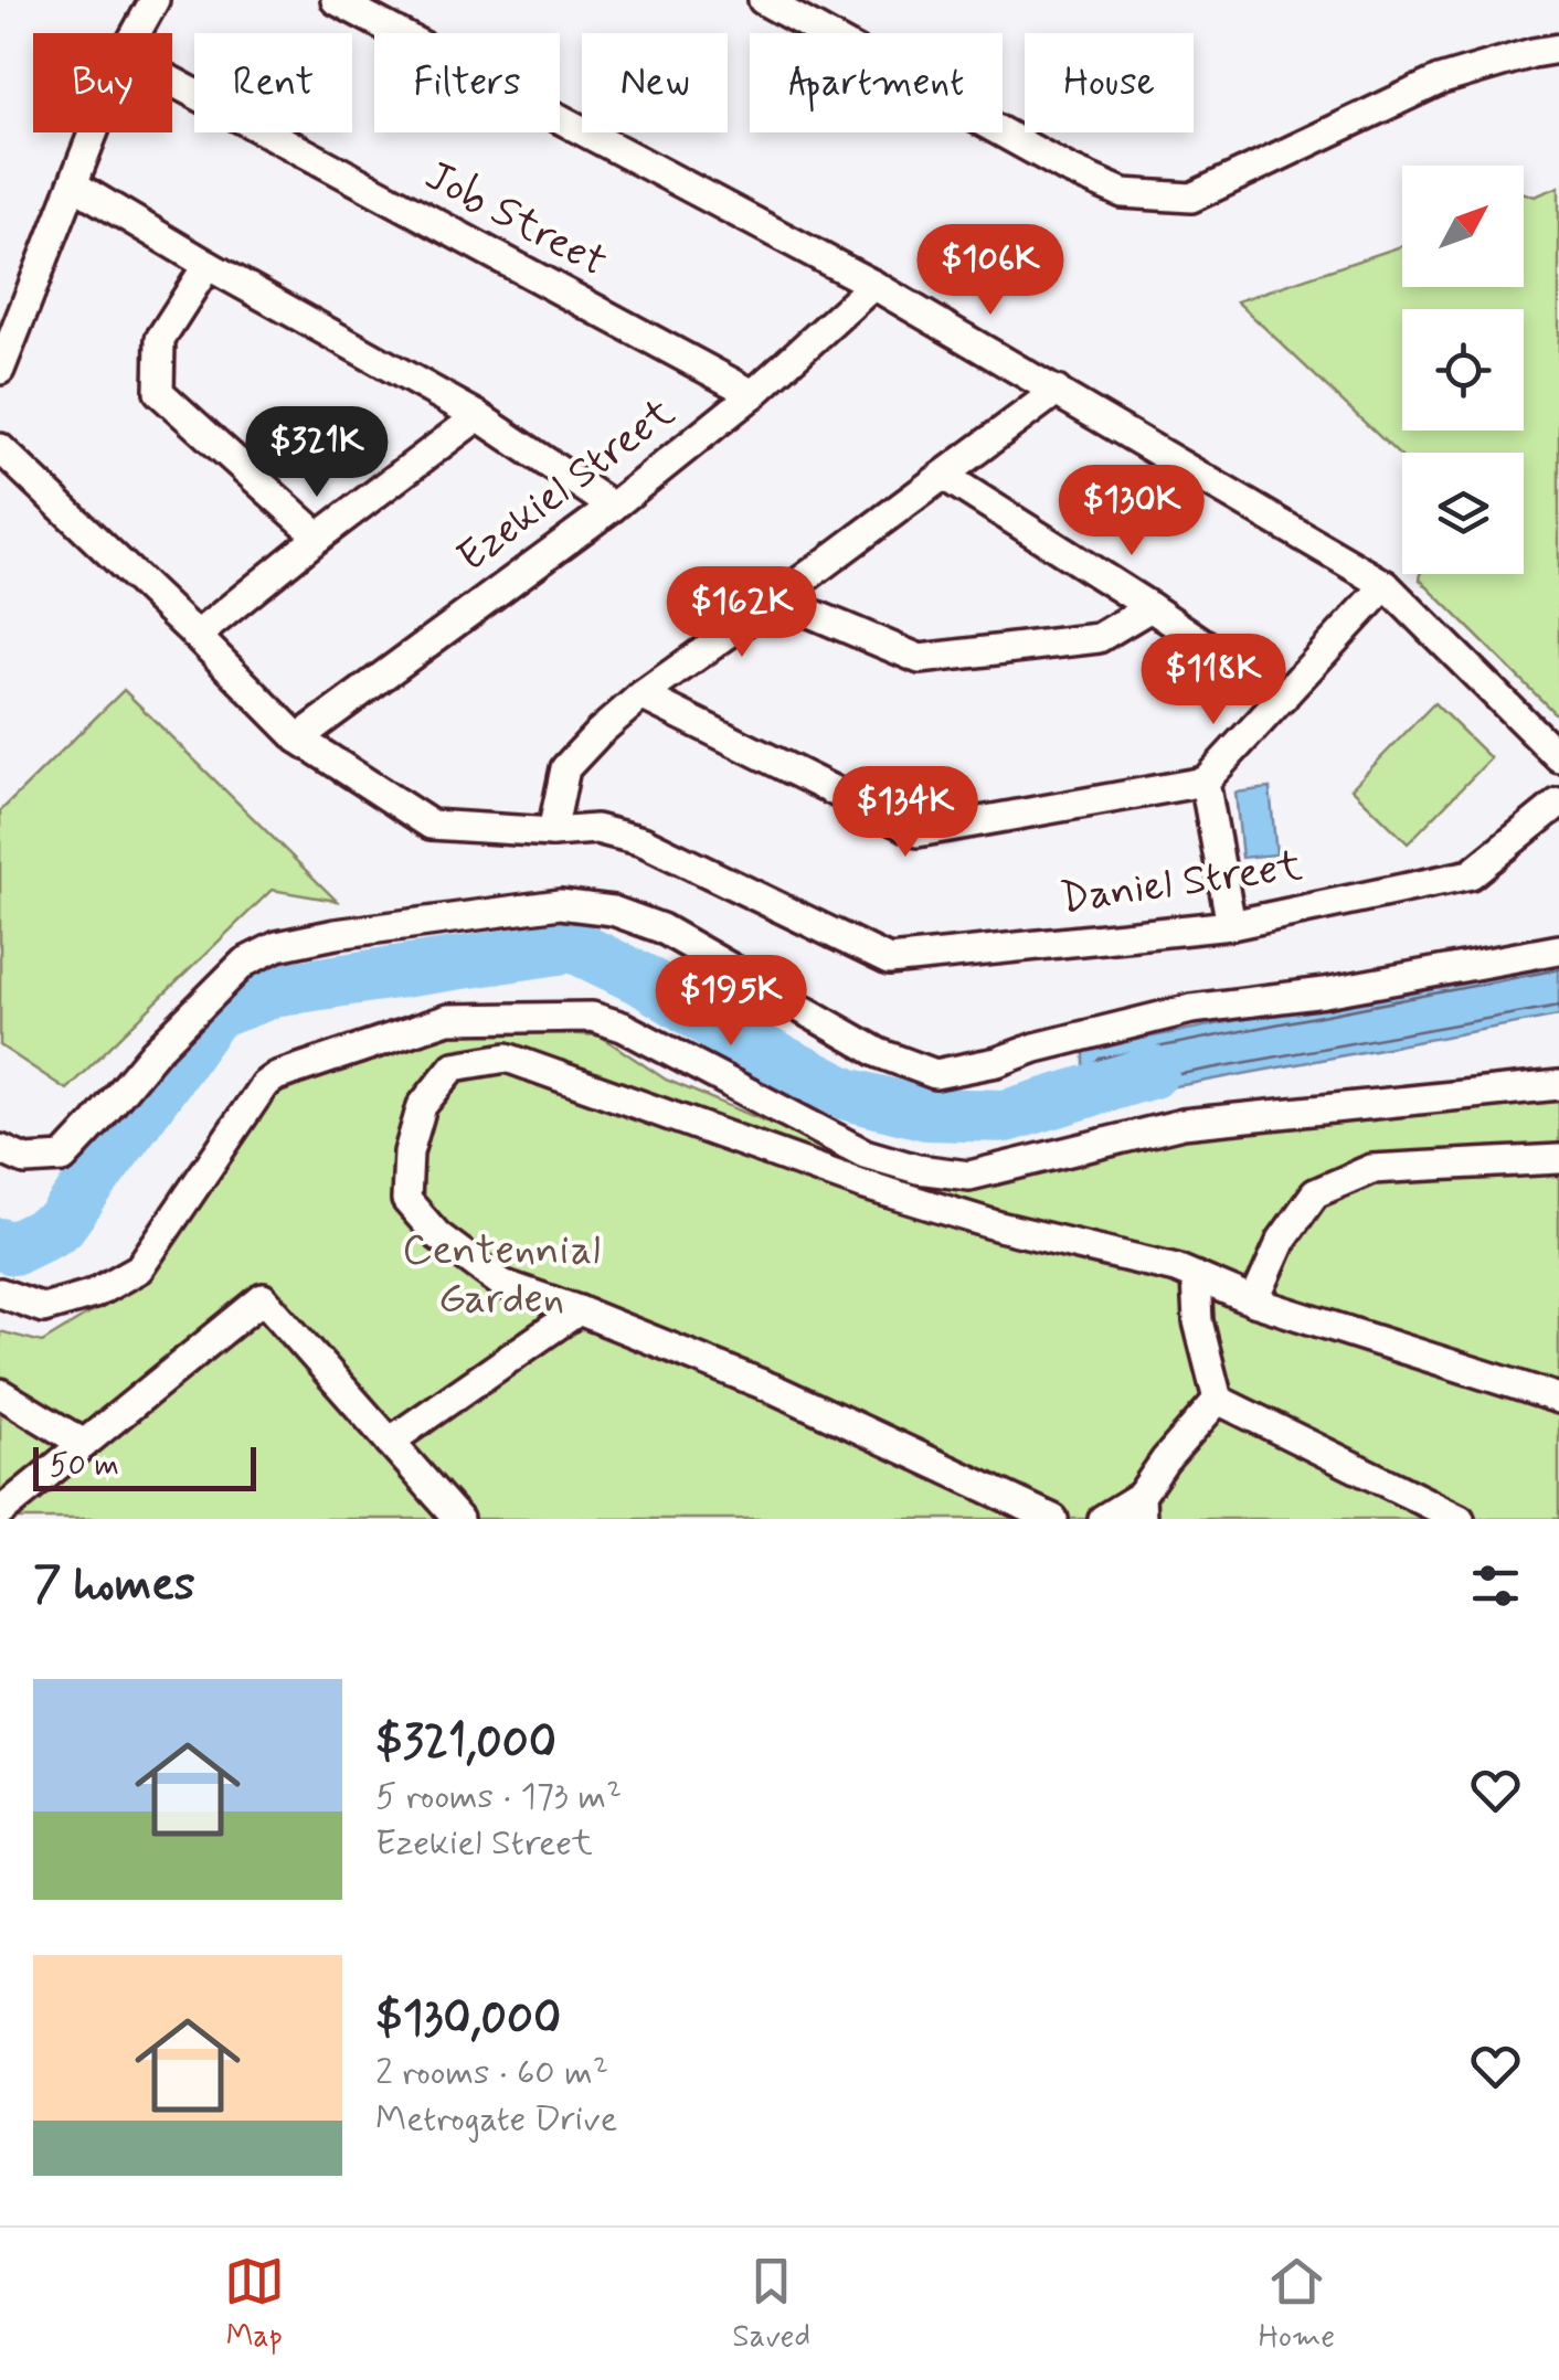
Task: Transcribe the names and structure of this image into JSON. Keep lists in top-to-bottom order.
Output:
{
  "streets": {
    "street": ["Job Street", "Ezekiel Street", "Daniel Street"]
  },
  "crossings": [
    ["Job Street", "Ezekiel Street"],
    ["Ezekiel Street", "Daniel Street"]
  ],
  "parks": ["Centennial Garden"],
  "scale_bar": "50 m",
  "north": "top right",
  "page": {
    "chip": [
      "Buy",
      "Rent",
      "Filters",
      "New",
      "Apartment",
      "House"
    ],
    "price": [
      "$106K",
      "$321K",
      "$130K",
      "$162K",
      "$118K",
      "$134K",
      "$195K"
    ],
    "scale": "50 m",
    "heading": "7 homes",
    "list": [
      {
        "name": "$321,000",
        "note": "5 rooms · 173 m² · Ezekiel Street"
      },
      {
        "name": "$130,000",
        "note": "2 rooms · 60 m² · Metrogate Drive"
      }
    ],
    "tabs": ["Map", "Saved", "Home"]
  }
}
